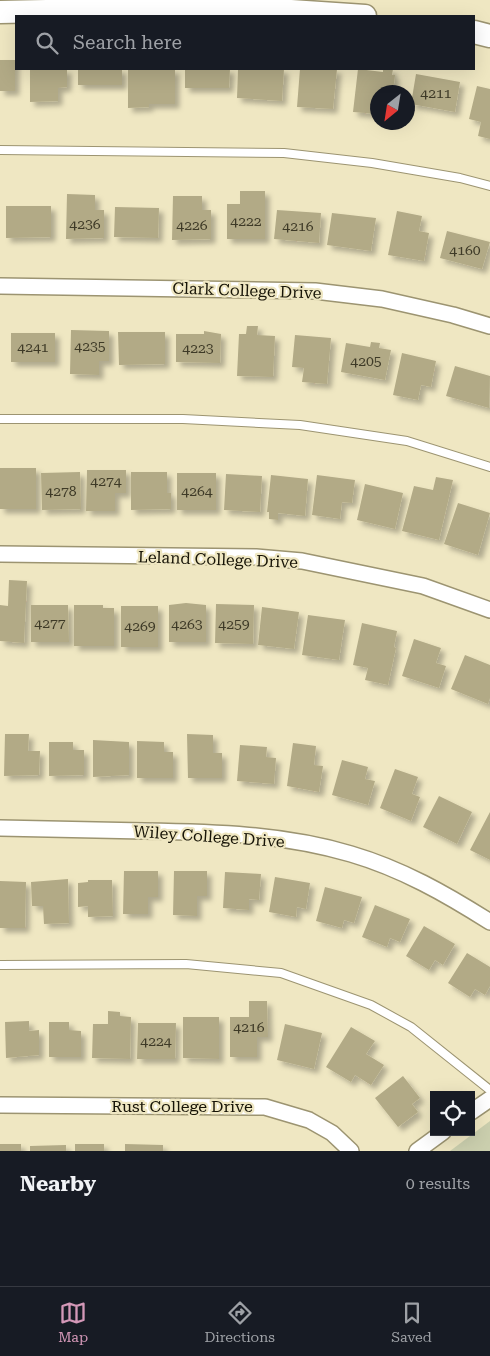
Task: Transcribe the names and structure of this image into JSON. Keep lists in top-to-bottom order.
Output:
{
  "streets": {
    "street": [
      "Clark College Drive",
      "Leland College Drive",
      "Wiley College Drive",
      "Rust College Drive"
    ]
  },
  "house_numbers": [
    "4211",
    "4222",
    "4236",
    "4226",
    "4216",
    "4160",
    "4235",
    "4241",
    "4223",
    "4205",
    "4274",
    "4278",
    "4264",
    "4277",
    "4263",
    "4259",
    "4269",
    "4216",
    "4224"
  ],
  "north": "bottom left",
  "page": {
    "search": "Search here",
    "heading": ["Nearby", "0 results"],
    "nav": ["Map", "Directions", "Saved"]
  }
}
